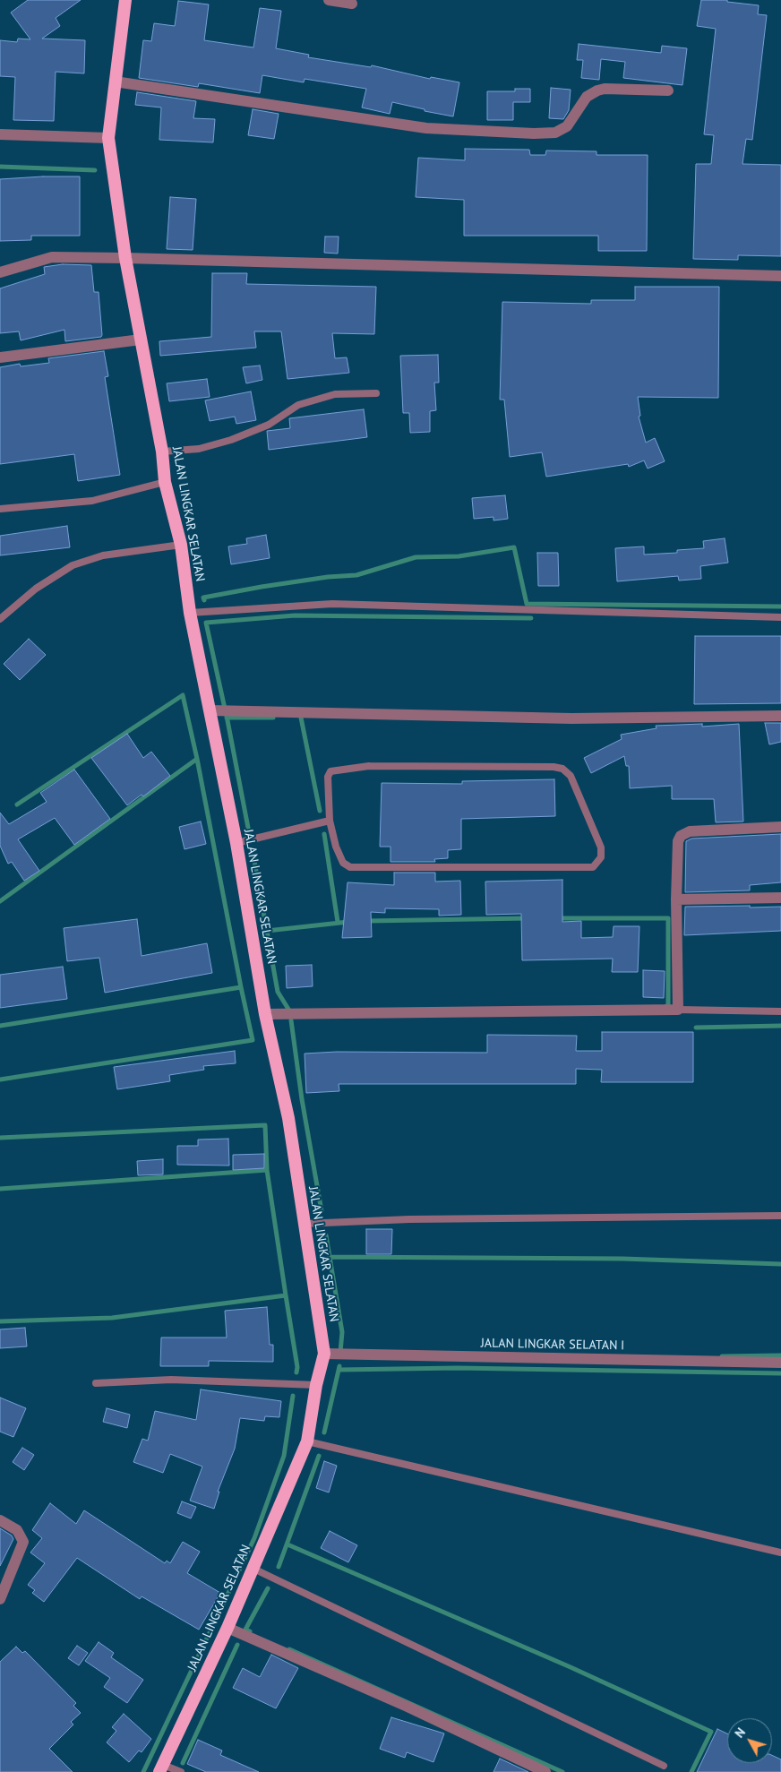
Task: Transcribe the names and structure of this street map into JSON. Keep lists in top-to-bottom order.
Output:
{
  "streets": {
    "highway": ["JALAN LINGKAR SELATAN"],
    "street": ["JALAN LINGKAR SELATAN I"]
  },
  "crossings": [
    ["JALAN LINGKAR SELATAN", "JALAN LINGKAR SELATAN I"]
  ],
  "north": "top left"
}
